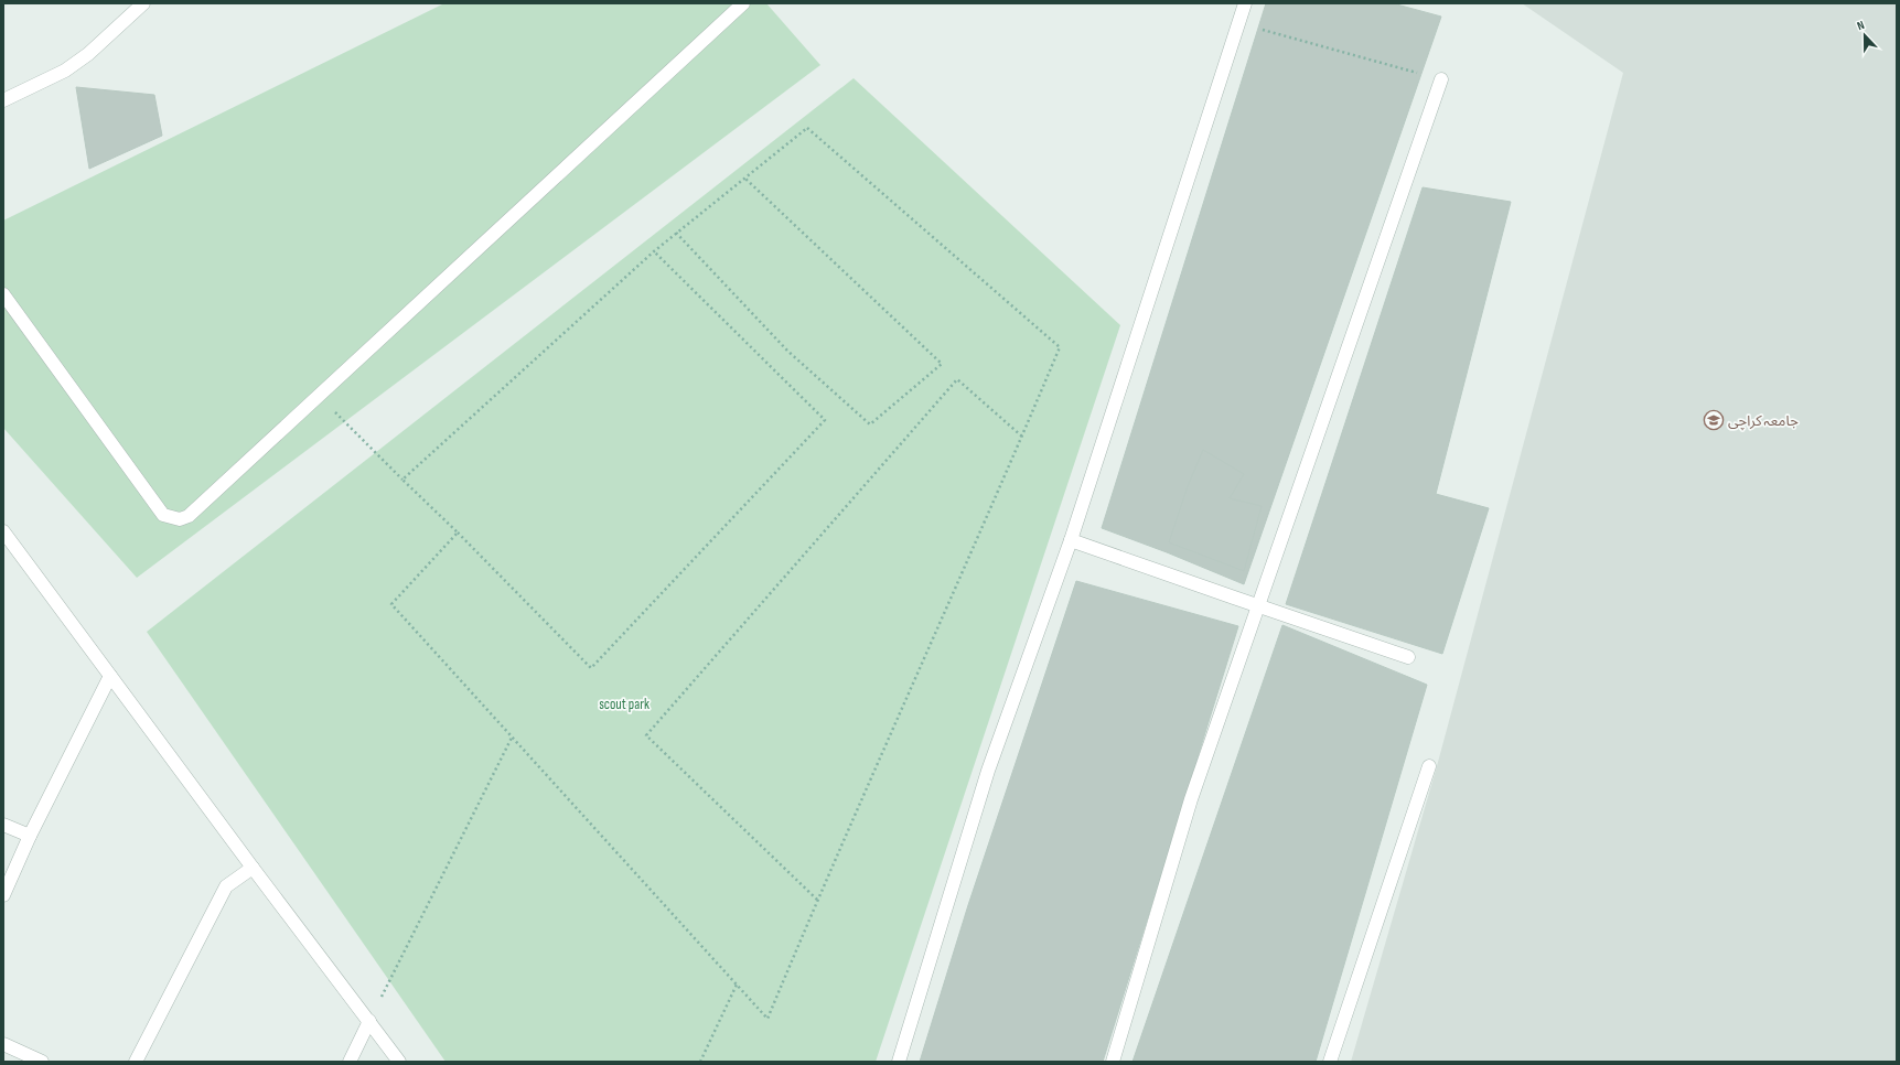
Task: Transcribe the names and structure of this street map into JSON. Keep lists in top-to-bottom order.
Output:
{
  "parks": ["scout park"],
  "places": {
    "school or university": ["جامعہ کراچی"]
  },
  "north": "top"
}
